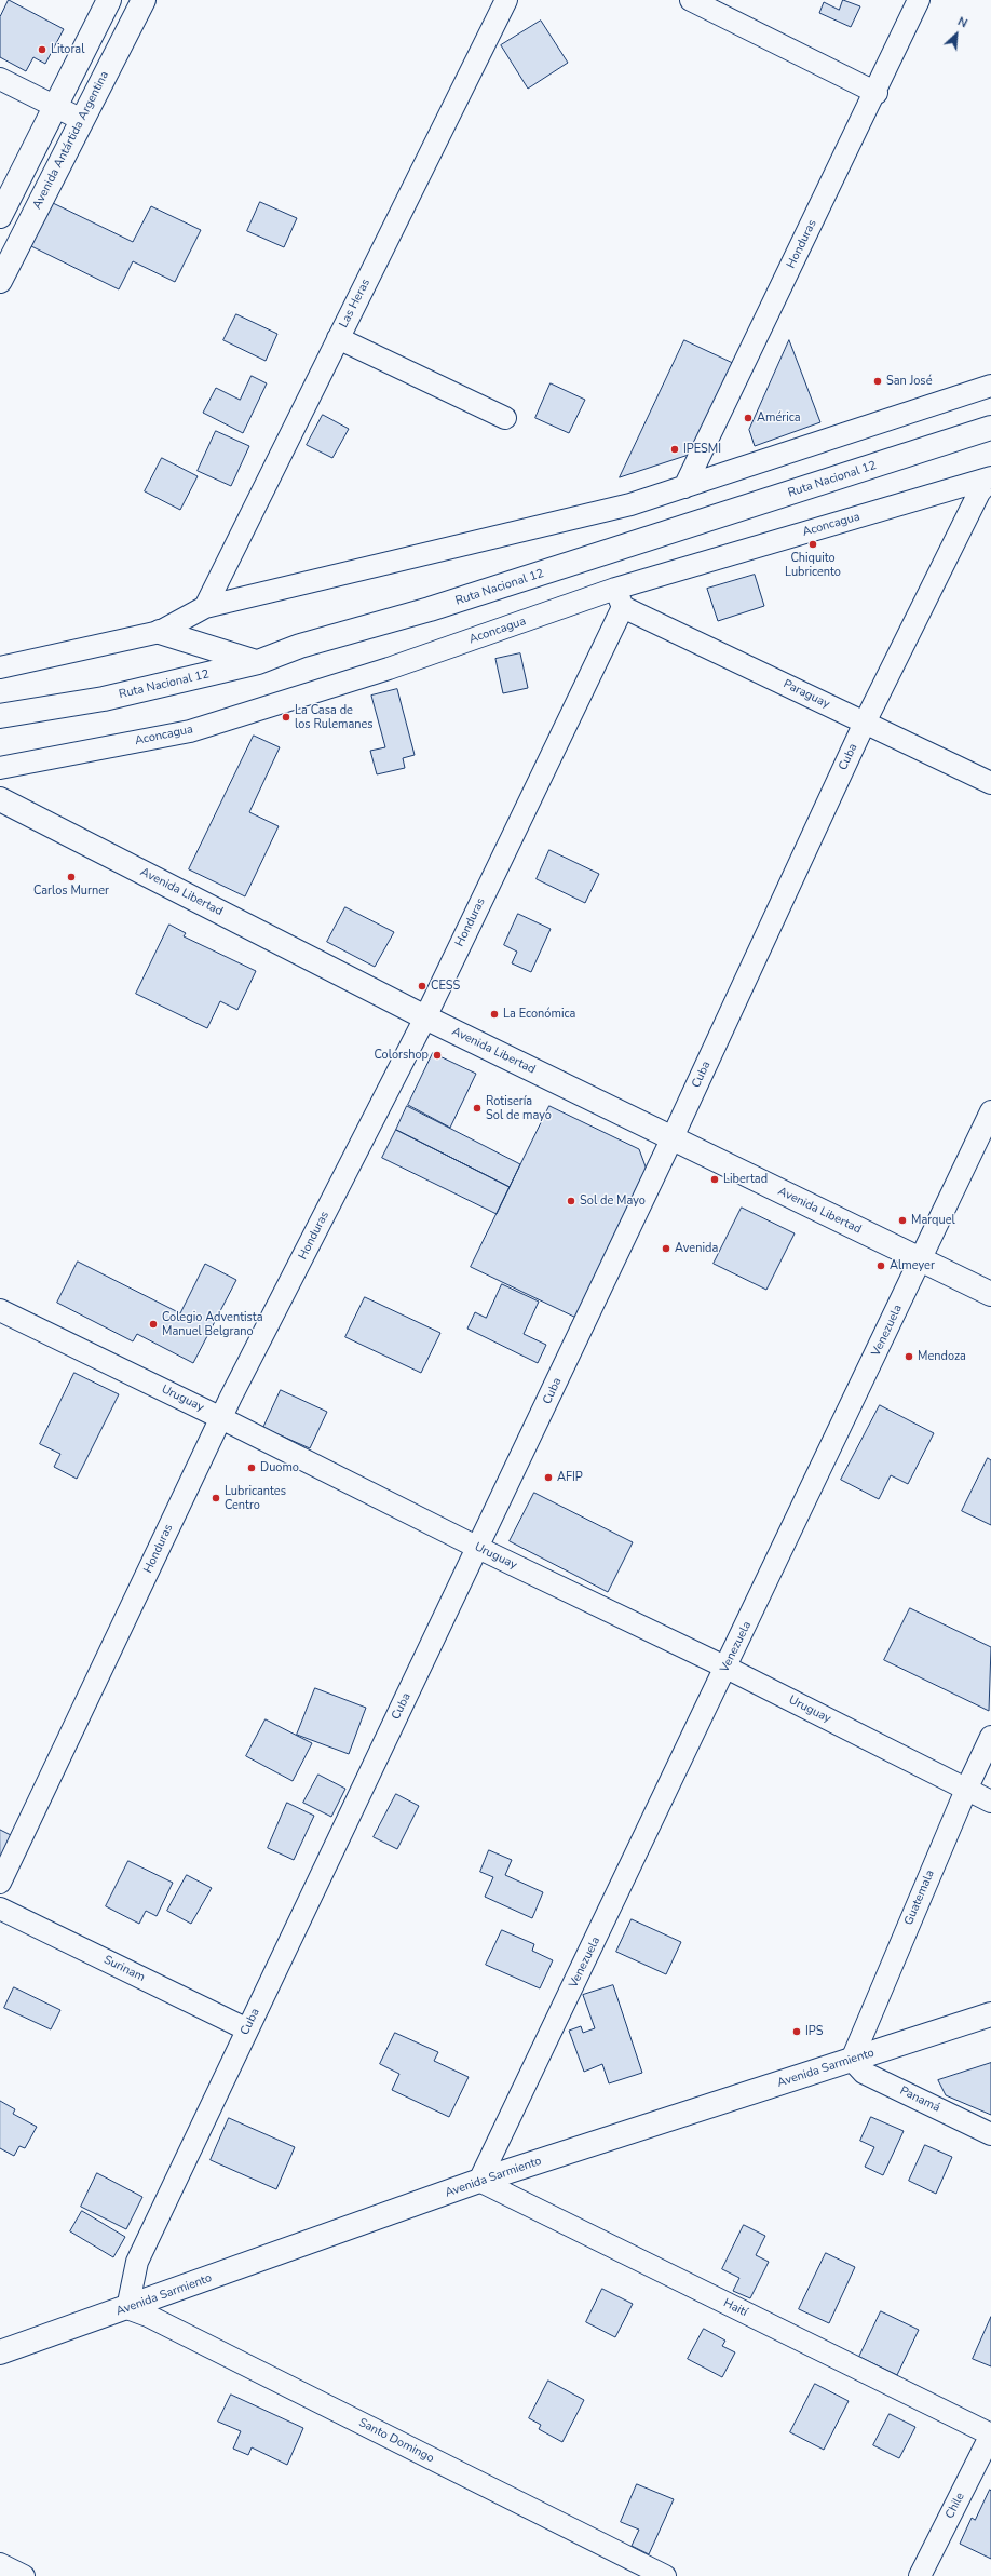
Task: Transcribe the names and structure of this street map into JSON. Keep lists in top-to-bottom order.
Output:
{
  "streets": {
    "main road": [
      "Avenida Antártida Argentina",
      "Ruta Nacional 12",
      "Avenida Libertad",
      "Avenida Sarmiento"
    ],
    "street": [
      "Honduras",
      "Las Heras",
      "Aconcagua",
      "Paraguay",
      "Cuba",
      "Venezuela",
      "Uruguay",
      "Guatemala",
      "Surinam",
      "Panamá",
      "Haití",
      "Santo Domingo",
      "Chile"
    ]
  },
  "crossings": [
    ["Honduras", "Aconcagua"],
    ["Honduras", "Paraguay"],
    ["Honduras", "Avenida Libertad"],
    ["Honduras", "Uruguay"],
    ["Aconcagua", "Paraguay"],
    ["Aconcagua", "Cuba"],
    ["Paraguay", "Cuba"],
    ["Cuba", "Avenida Libertad"],
    ["Cuba", "Uruguay"],
    ["Cuba", "Surinam"],
    ["Cuba", "Avenida Sarmiento"],
    ["Cuba", "Santo Domingo"],
    ["Avenida Libertad", "Venezuela"],
    ["Venezuela", "Uruguay"],
    ["Venezuela", "Avenida Sarmiento"],
    ["Venezuela", "Haití"],
    ["Uruguay", "Guatemala"],
    ["Guatemala", "Avenida Sarmiento"],
    ["Guatemala", "Panamá"],
    ["Avenida Sarmiento", "Panamá"],
    ["Avenida Sarmiento", "Haití"],
    ["Avenida Sarmiento", "Santo Domingo"],
    ["Haití", "Chile"]
  ],
  "places": [
    "Litoral",
    "San José",
    "América",
    "IPESMI",
    "Chiquito Lubricento",
    "La Casa de los Rulemanes",
    "Carlos Murner",
    "CESS",
    "La Económica",
    "Colorshop",
    "Rotisería Sol de mayo",
    "Libertad",
    "Sol de Mayo",
    "Marquel",
    "Avenida",
    "Almeyer",
    "Colegio Adventista Manuel Belgrano",
    "Mendoza",
    "Duomo",
    "AFIP",
    "Lubricantes Centro",
    "IPS"
  ],
  "north": "top right"
}
